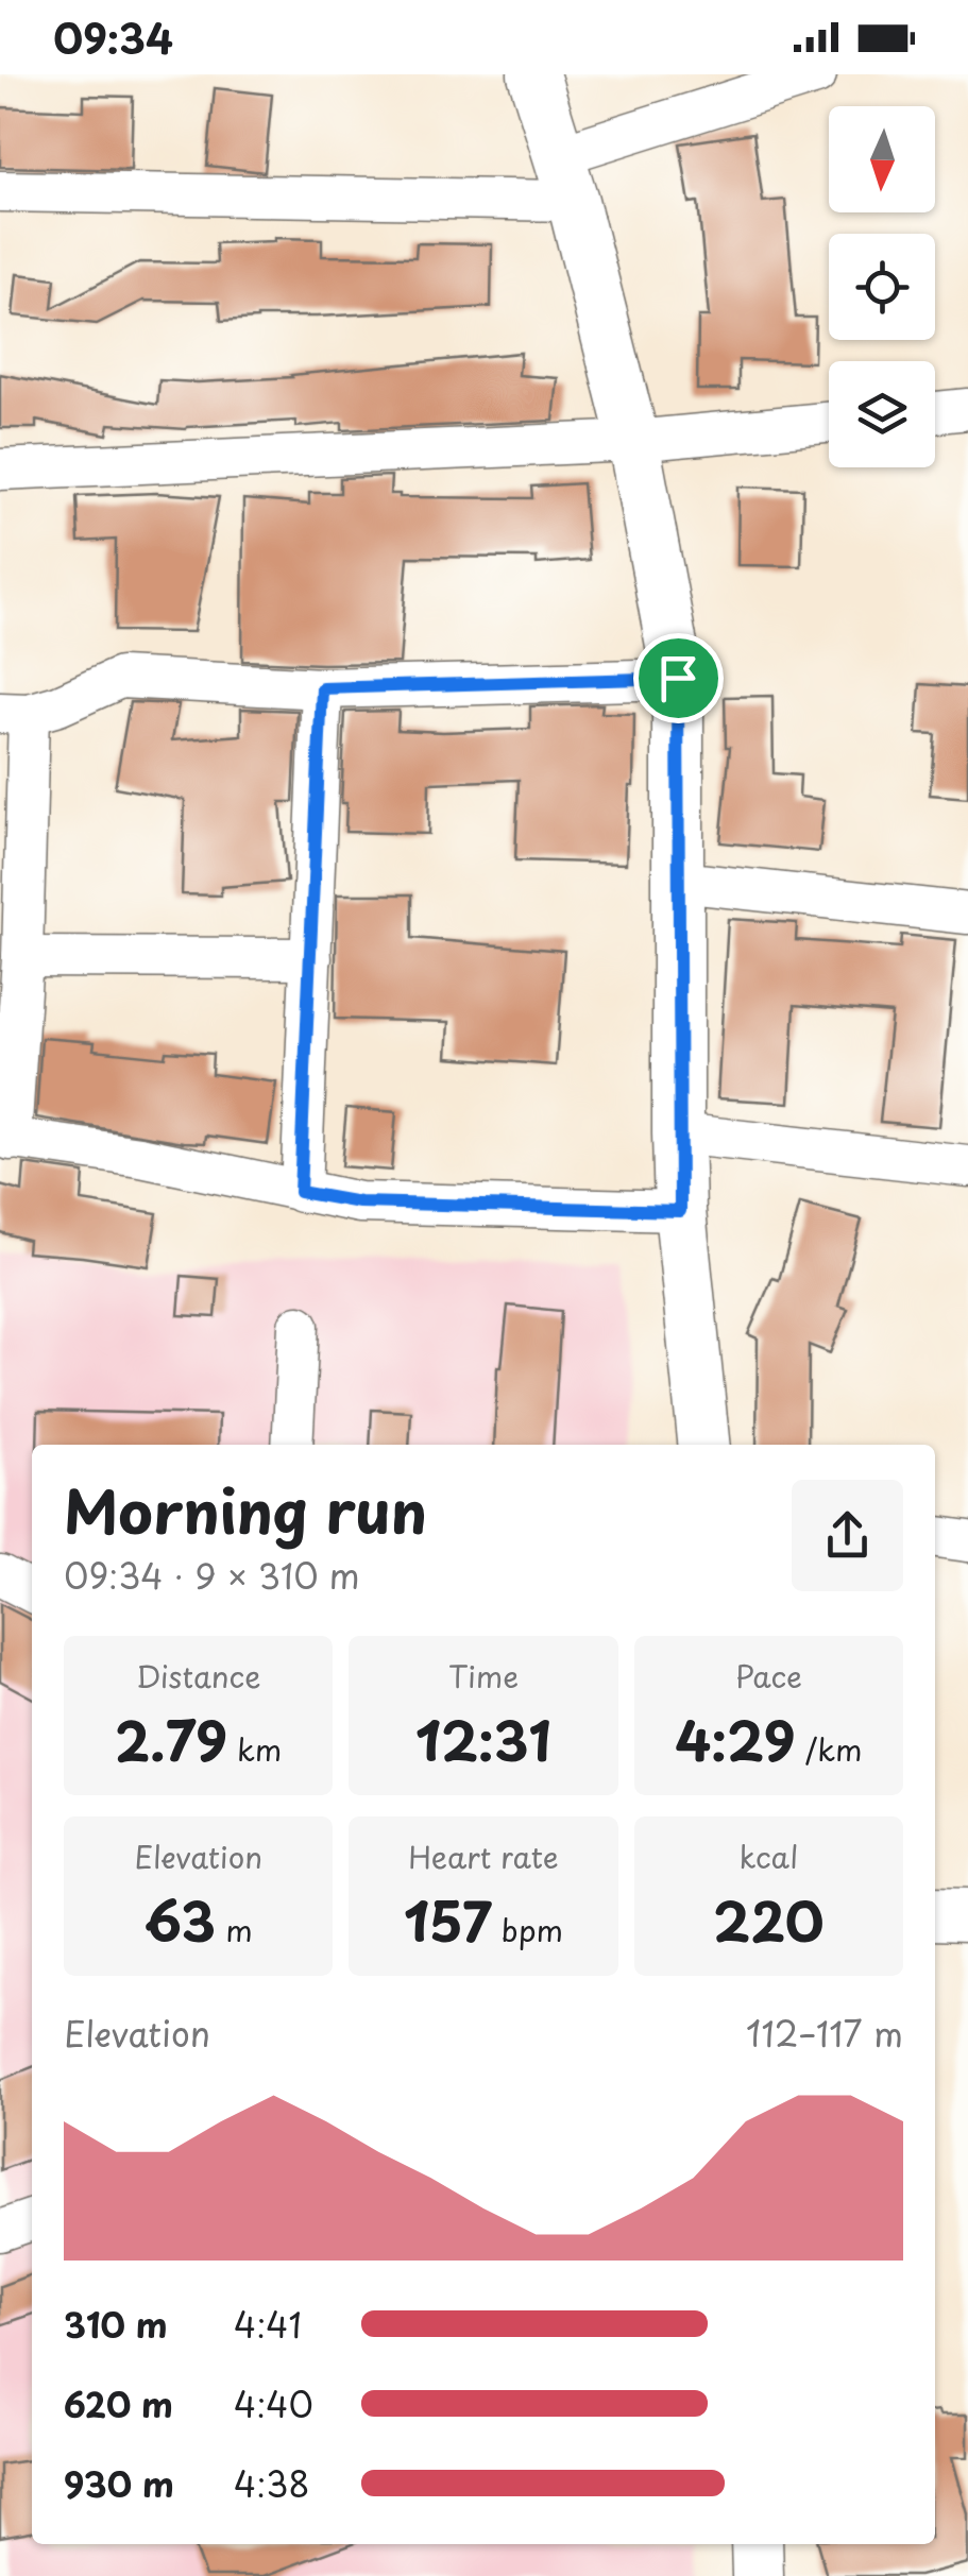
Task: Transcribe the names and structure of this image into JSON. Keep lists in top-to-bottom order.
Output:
{
  "north": "bottom",
  "page": {
    "status": "09:34",
    "heading": ["Morning run", "09:34 · 9 × 310 m"],
    "stats": [
      ["Distance", "2.79 km"],
      ["Time", "12:31"],
      ["Pace", "4:29 /km"],
      ["Elevation", "63 m"],
      ["Heart rate", "157 bpm"],
      ["kcal", "220"]
    ],
    "chart": ["Elevation", "112–117 m"],
    "list": [
      {
        "name": "310 m",
        "note": "4:41"
      },
      {
        "name": "620 m",
        "note": "4:40"
      },
      {
        "name": "930 m",
        "note": "4:38"
      }
    ]
  }
}
